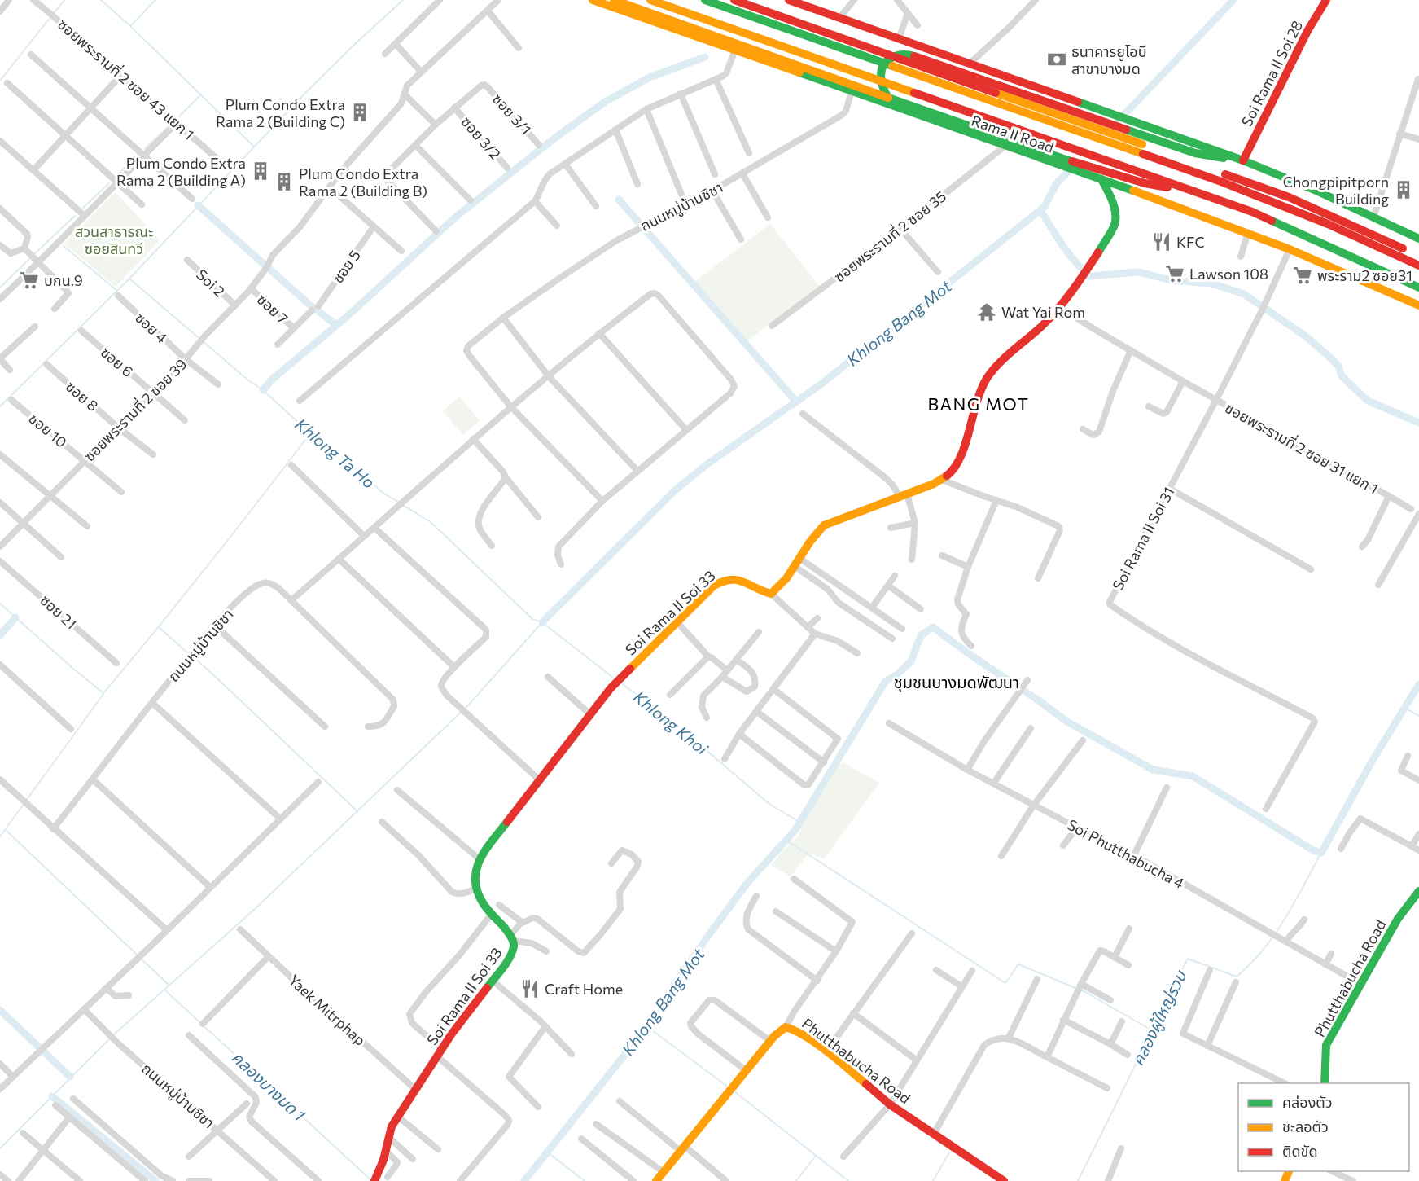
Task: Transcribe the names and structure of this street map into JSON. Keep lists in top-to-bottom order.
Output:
{
  "streets": {
    "main road": [
      "Soi Rama II Soi 28",
      "Rama II Road",
      "Soi Rama II Soi 33",
      "Phutthabucha Road"
    ],
    "street": [
      "ซอยพระรามที่ 2 ซอย 43 แยก 1",
      "ซอย 3/1",
      "ซอย 3/2",
      "ถนนหมู่บ้านชิชา",
      "ซอยพระรามที่ 2 ซอย 35",
      "ซอย 5",
      "Soi 2",
      "ซอย 7",
      "ซอย 4",
      "ซอย 6",
      "ซอย 8",
      "ซอยพระรามที่ 2 ซอย 39",
      "ซอย 10",
      "ซอยพระรามที่ 2 ซอย 31 แยก 1",
      "Soi Rama II Soi 31",
      "ซอย 21",
      "Soi Phutthabucha 4",
      "Yaek Mitrphap"
    ]
  },
  "crossings": [
    ["ซอย 3/1", "ซอย 3/2"],
    ["Rama II Road", "ถนนหมู่บ้านชิชา"],
    ["Rama II Road", "ซอยพระรามที่ 2 ซอย 35"],
    ["Rama II Road", "Soi Rama II Soi 31"],
    ["Soi 2", "ซอยพระรามที่ 2 ซอย 39"],
    ["ซอย 7", "ซอยพระรามที่ 2 ซอย 39"],
    ["ซอย 4", "ซอยพระรามที่ 2 ซอย 39"],
    ["ซอย 6", "ซอยพระรามที่ 2 ซอย 39"],
    ["ซอย 8", "ซอยพระรามที่ 2 ซอย 39"],
    ["ซอยพระรามที่ 2 ซอย 39", "ซอย 10"],
    ["ซอยพระรามที่ 2 ซอย 31 แยก 1", "Soi Rama II Soi 31"],
    ["Soi Rama II Soi 33", "Yaek Mitrphap"],
    ["Soi Phutthabucha 4", "Phutthabucha Road"]
  ],
  "districts": ["BANG MOT", "ชุมชนบางมดพัฒนา"],
  "water": [
    "Khlong Bang Mot",
    "Khlong Ta Ho",
    "Khlong Khoi",
    "คลองผู้ใหญ่รวบ",
    "คลองบางมด 1"
  ],
  "parks": ["สวนสาธารณะ ซอยสินทวี"],
  "places": {
    "bank": ["ธนาคารยูโอบี สาขาบางมด"],
    "building": [
      "Plum Condo Extra Rama 2 (Building C)",
      "Plum Condo Extra Rama 2 (Building A)",
      "Plum Condo Extra Rama 2 (Building B)",
      "Chongpipitporn Building"
    ],
    "restaurant": ["KFC", "Craft Home"],
    "supermarket": ["Lawson 108", "พระราม2 ซอย31", "บกน.9"],
    "temple": ["Wat Yai Rom"]
  },
  "legend": ["คล่องตัว", "ชะลอตัว", "ติดขัด"]
}
